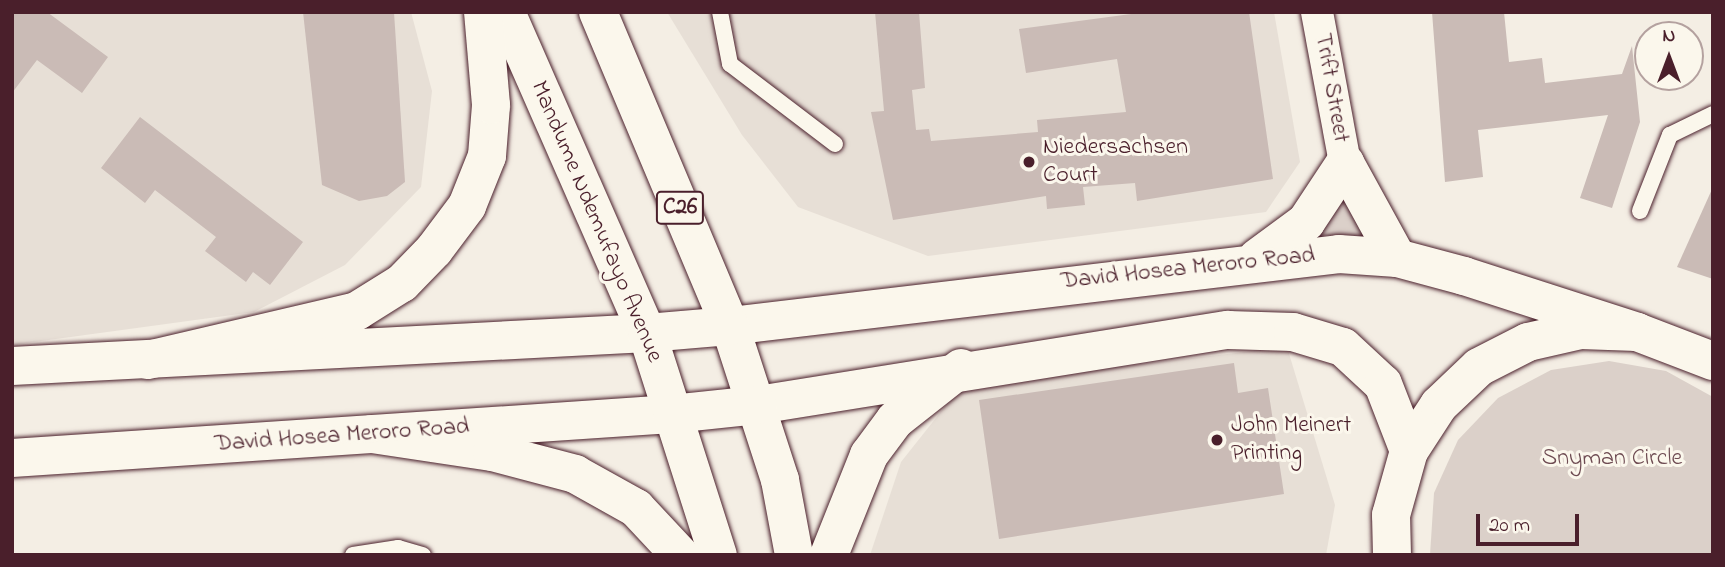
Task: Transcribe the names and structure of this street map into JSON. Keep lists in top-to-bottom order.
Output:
{
  "streets": {
    "main road": ["C26", "Mandume Ndemufayo Avenue", "David Hosea Meroro Road"],
    "street": ["Trift Street"]
  },
  "crossings": [
    ["C26", "David Hosea Meroro Road"],
    ["Mandume Ndemufayo Avenue", "David Hosea Meroro Road"]
  ],
  "parks": ["Snyman Circle"],
  "places": ["Niedersachsen Court", "John Meinert Printing"],
  "scale_bar": "20 m",
  "north": "top"
}
